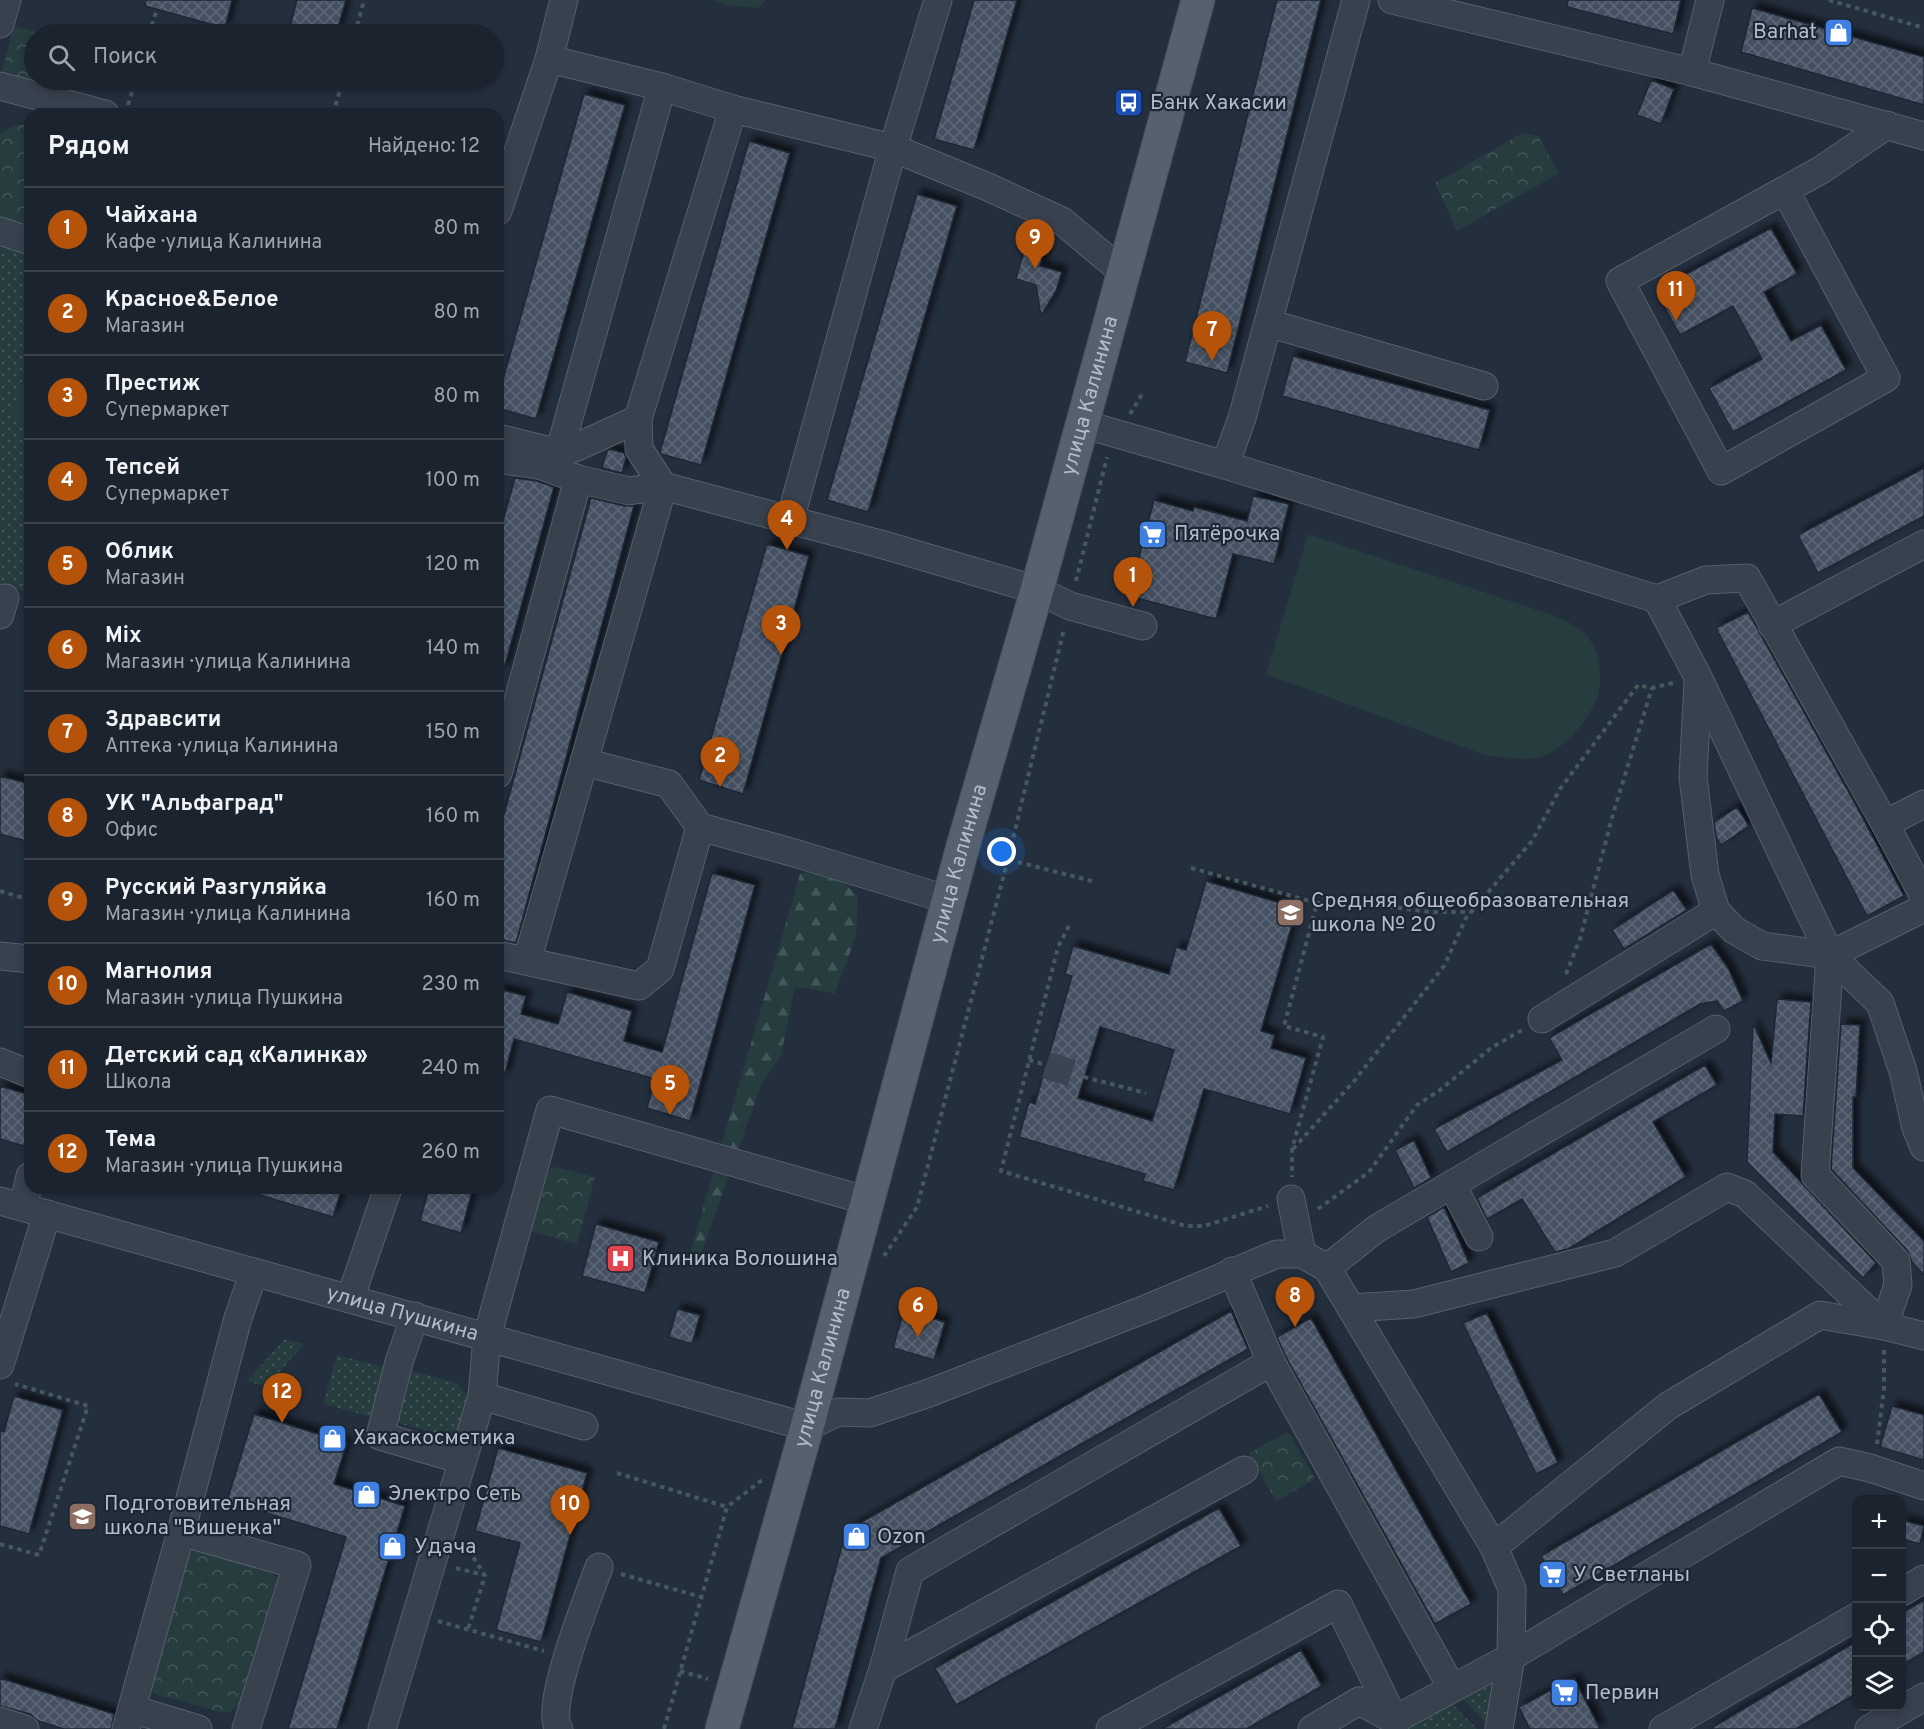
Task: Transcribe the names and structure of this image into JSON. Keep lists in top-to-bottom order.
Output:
{
  "streets": {
    "main road": ["улица Калинина"],
    "street": ["улица Пушкина"]
  },
  "crossings": [
    ["улица Калинина", "улица Пушкина"]
  ],
  "places": {
    "shop": [
      "Barhat",
      "Хакаскосметика",
      "Электро Сеть",
      "Ozon",
      "Удача"
    ],
    "bus stop": ["Банк Хакасии"],
    "supermarket": ["Пятёрочка", "У Светланы", "Первин"],
    "school or university": ["Средняя общеобразовательная школа № 20", "Подготовительная школа \"Вишенка\""],
    "hospital": ["Клиника Волошина"]
  },
  "page": {
    "search": "Поиск",
    "heading": ["Рядом", "Найдено: 12"],
    "list": [
      {
        "mark": "1",
        "name": "Чайхана",
        "note": "Кафе · улица Калинина",
        "value": "80 m"
      },
      {
        "mark": "2",
        "name": "Красное&Белое",
        "note": "Магазин",
        "value": "80 m"
      },
      {
        "mark": "3",
        "name": "Престиж",
        "note": "Супермаркет",
        "value": "80 m"
      },
      {
        "mark": "4",
        "name": "Тепсей",
        "note": "Супермаркет",
        "value": "100 m"
      },
      {
        "mark": "5",
        "name": "Облик",
        "note": "Магазин",
        "value": "120 m"
      },
      {
        "mark": "6",
        "name": "Mix",
        "note": "Магазин · улица Калинина",
        "value": "140 m"
      },
      {
        "mark": "7",
        "name": "Здравсити",
        "note": "Аптека · улица Калинина",
        "value": "150 m"
      },
      {
        "mark": "8",
        "name": "УК \"Альфаград\"",
        "note": "Офис",
        "value": "160 m"
      },
      {
        "mark": "9",
        "name": "Русский Разгуляйка",
        "note": "Магазин · улица Калинина",
        "value": "160 m"
      },
      {
        "mark": "10",
        "name": "Магнолия",
        "note": "Магазин · улица Пушкина",
        "value": "230 m"
      },
      {
        "mark": "11",
        "name": "Детский сад «Калинка»",
        "note": "Школа",
        "value": "240 m"
      },
      {
        "mark": "12",
        "name": "Тема",
        "note": "Магазин · улица Пушкина",
        "value": "260 m"
      }
    ],
    "pins": [
      "9",
      "11",
      "7",
      "4",
      "1",
      "3",
      "2",
      "5",
      "8",
      "6",
      "12",
      "10"
    ],
    "map_buttons": ["+", "−"]
  }
}
